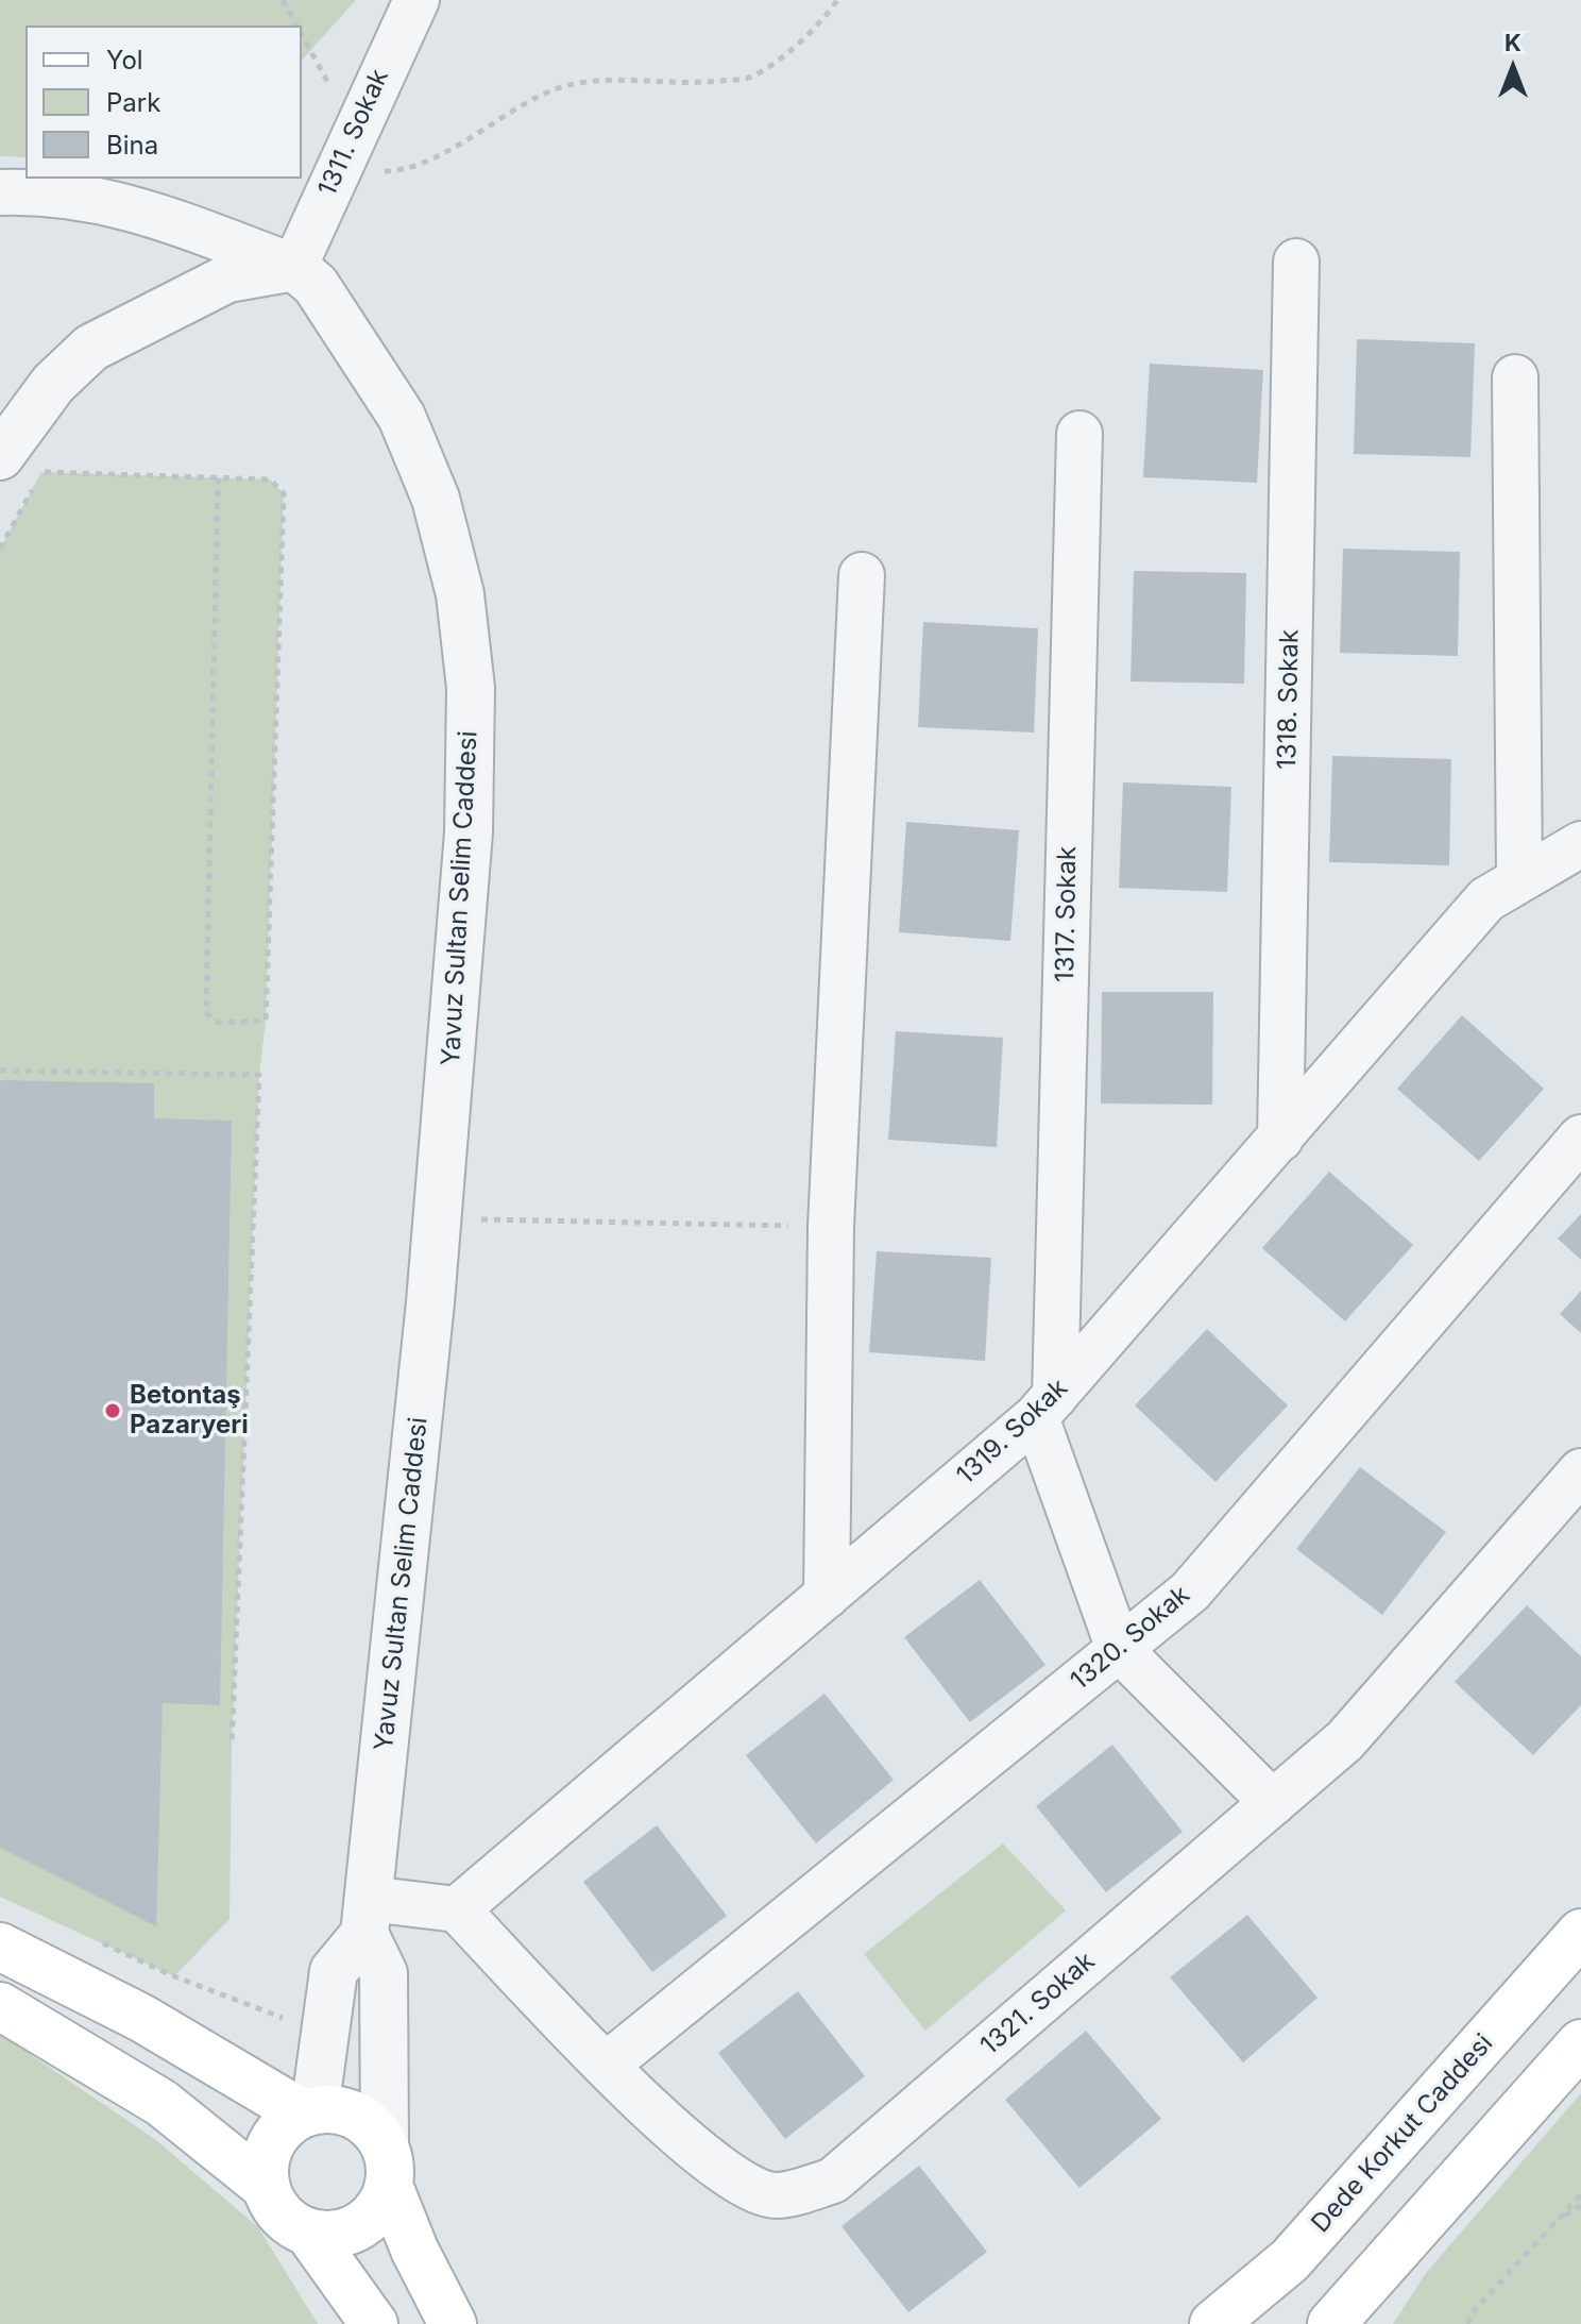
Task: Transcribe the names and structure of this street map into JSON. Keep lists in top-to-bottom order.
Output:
{
  "streets": {
    "main road": ["Dede Korkut Caddesi"],
    "street": [
      "1311. Sokak",
      "1318. Sokak",
      "Yavuz Sultan Selim Caddesi",
      "1317. Sokak",
      "1319. Sokak",
      "1320. Sokak",
      "1321. Sokak"
    ]
  },
  "crossings": [
    ["1311. Sokak", "Yavuz Sultan Selim Caddesi"],
    ["1318. Sokak", "1319. Sokak"],
    ["1317. Sokak", "1319. Sokak"],
    ["1319. Sokak", "1321. Sokak"],
    ["1320. Sokak", "1321. Sokak"]
  ],
  "places": ["Betontaş Pazaryeri"],
  "legend": ["Yol", "Park", "Bina"],
  "north": "top"
}
